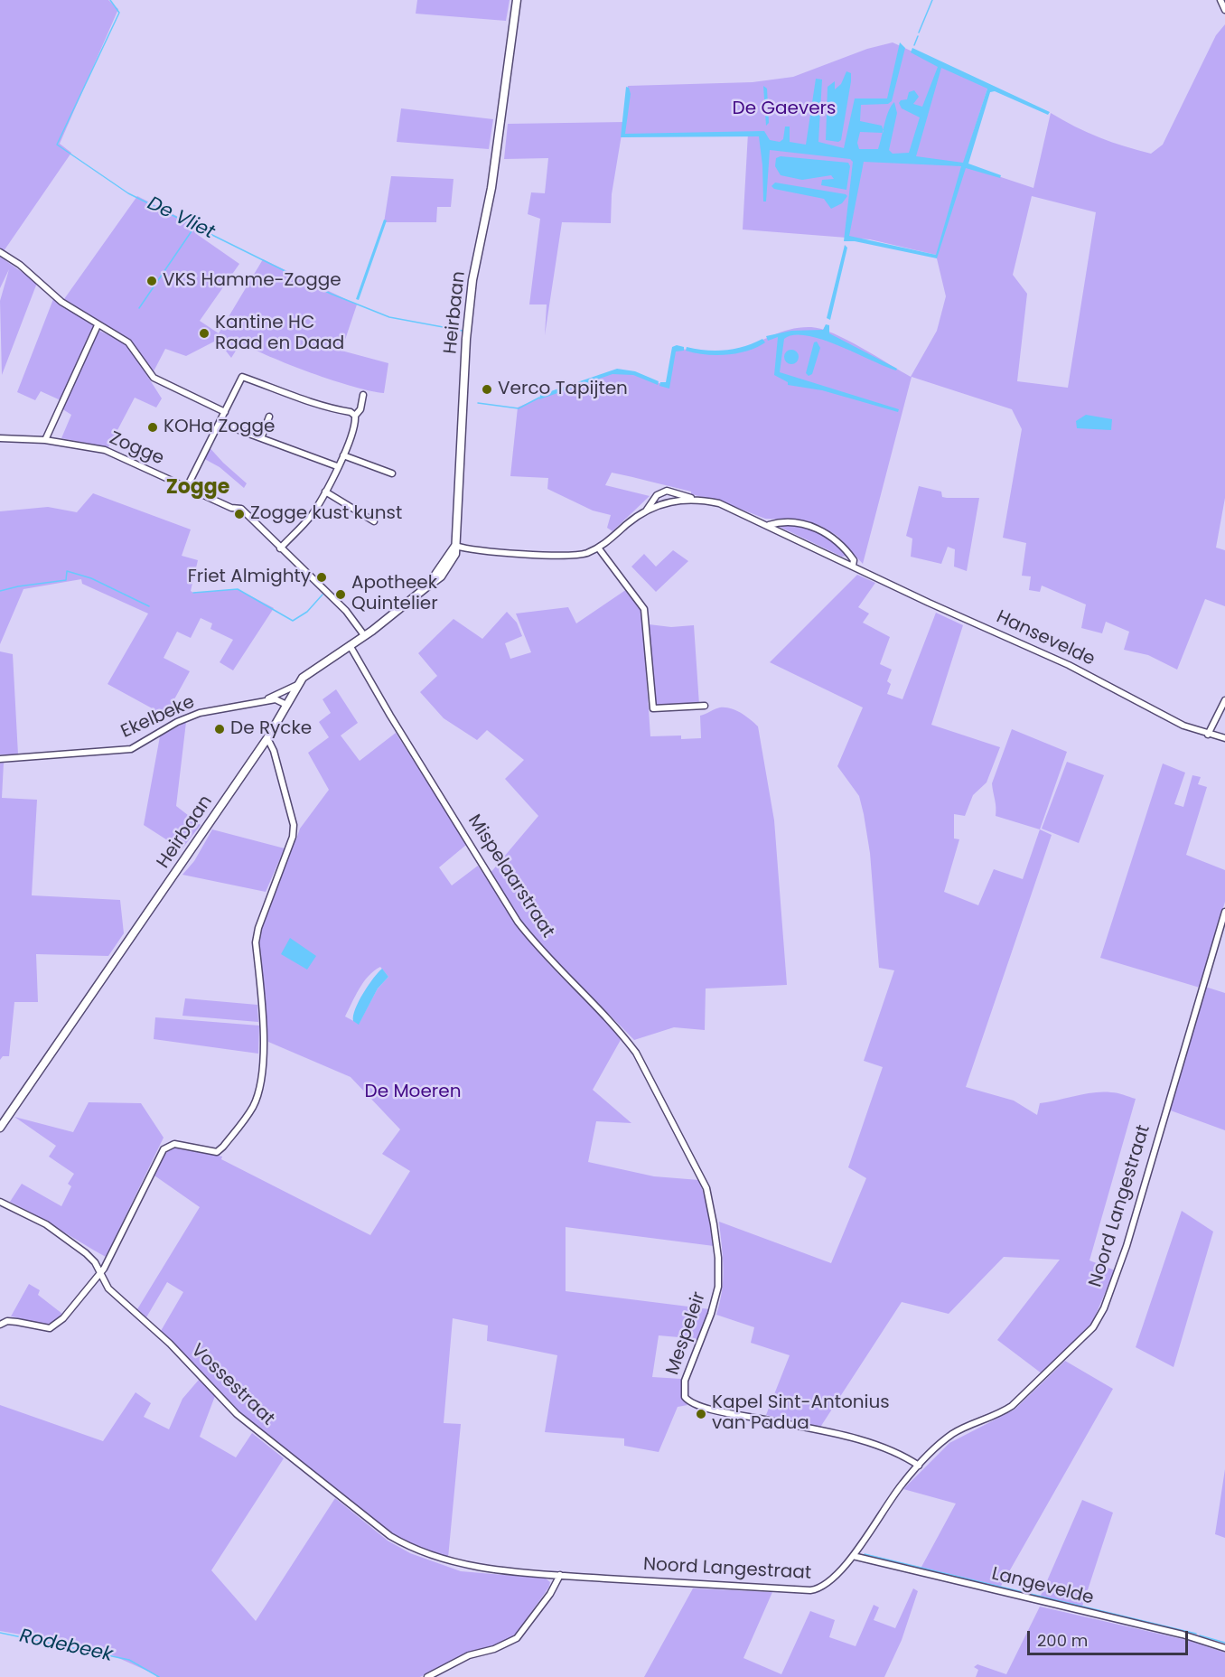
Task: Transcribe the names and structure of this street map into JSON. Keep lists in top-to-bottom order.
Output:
{
  "streets": {
    "main road": ["Heirbaan"],
    "street": [
      "Zogge",
      "Hansevelde",
      "Ekelbeke",
      "Mispelaarstraat",
      "Noord Langestraat",
      "Mespeleir",
      "Vossestraat",
      "Langevelde"
    ]
  },
  "crossings": [
    ["Heirbaan", "Zogge"],
    ["Heirbaan", "Ekelbeke"],
    ["Heirbaan", "Mispelaarstraat"],
    ["Mispelaarstraat", "Mespeleir"],
    ["Noord Langestraat", "Mespeleir"],
    ["Noord Langestraat", "Vossestraat"],
    ["Noord Langestraat", "Langevelde"]
  ],
  "districts": ["Zogge"],
  "water": ["De Vliet", "Rodebeek"],
  "parks": ["De Gaevers", "De Moeren"],
  "places": [
    "VKS Hamme-Zogge",
    "Kantine HC Raad en Daad",
    "Verco Tapijten",
    "KOHa Zogge",
    "Zogge kust kunst",
    "Friet Almighty",
    "Apotheek Quintelier",
    "De Rycke",
    "Kapel Sint-Antonius van Padua"
  ],
  "scale_bar": "200 m"
}
